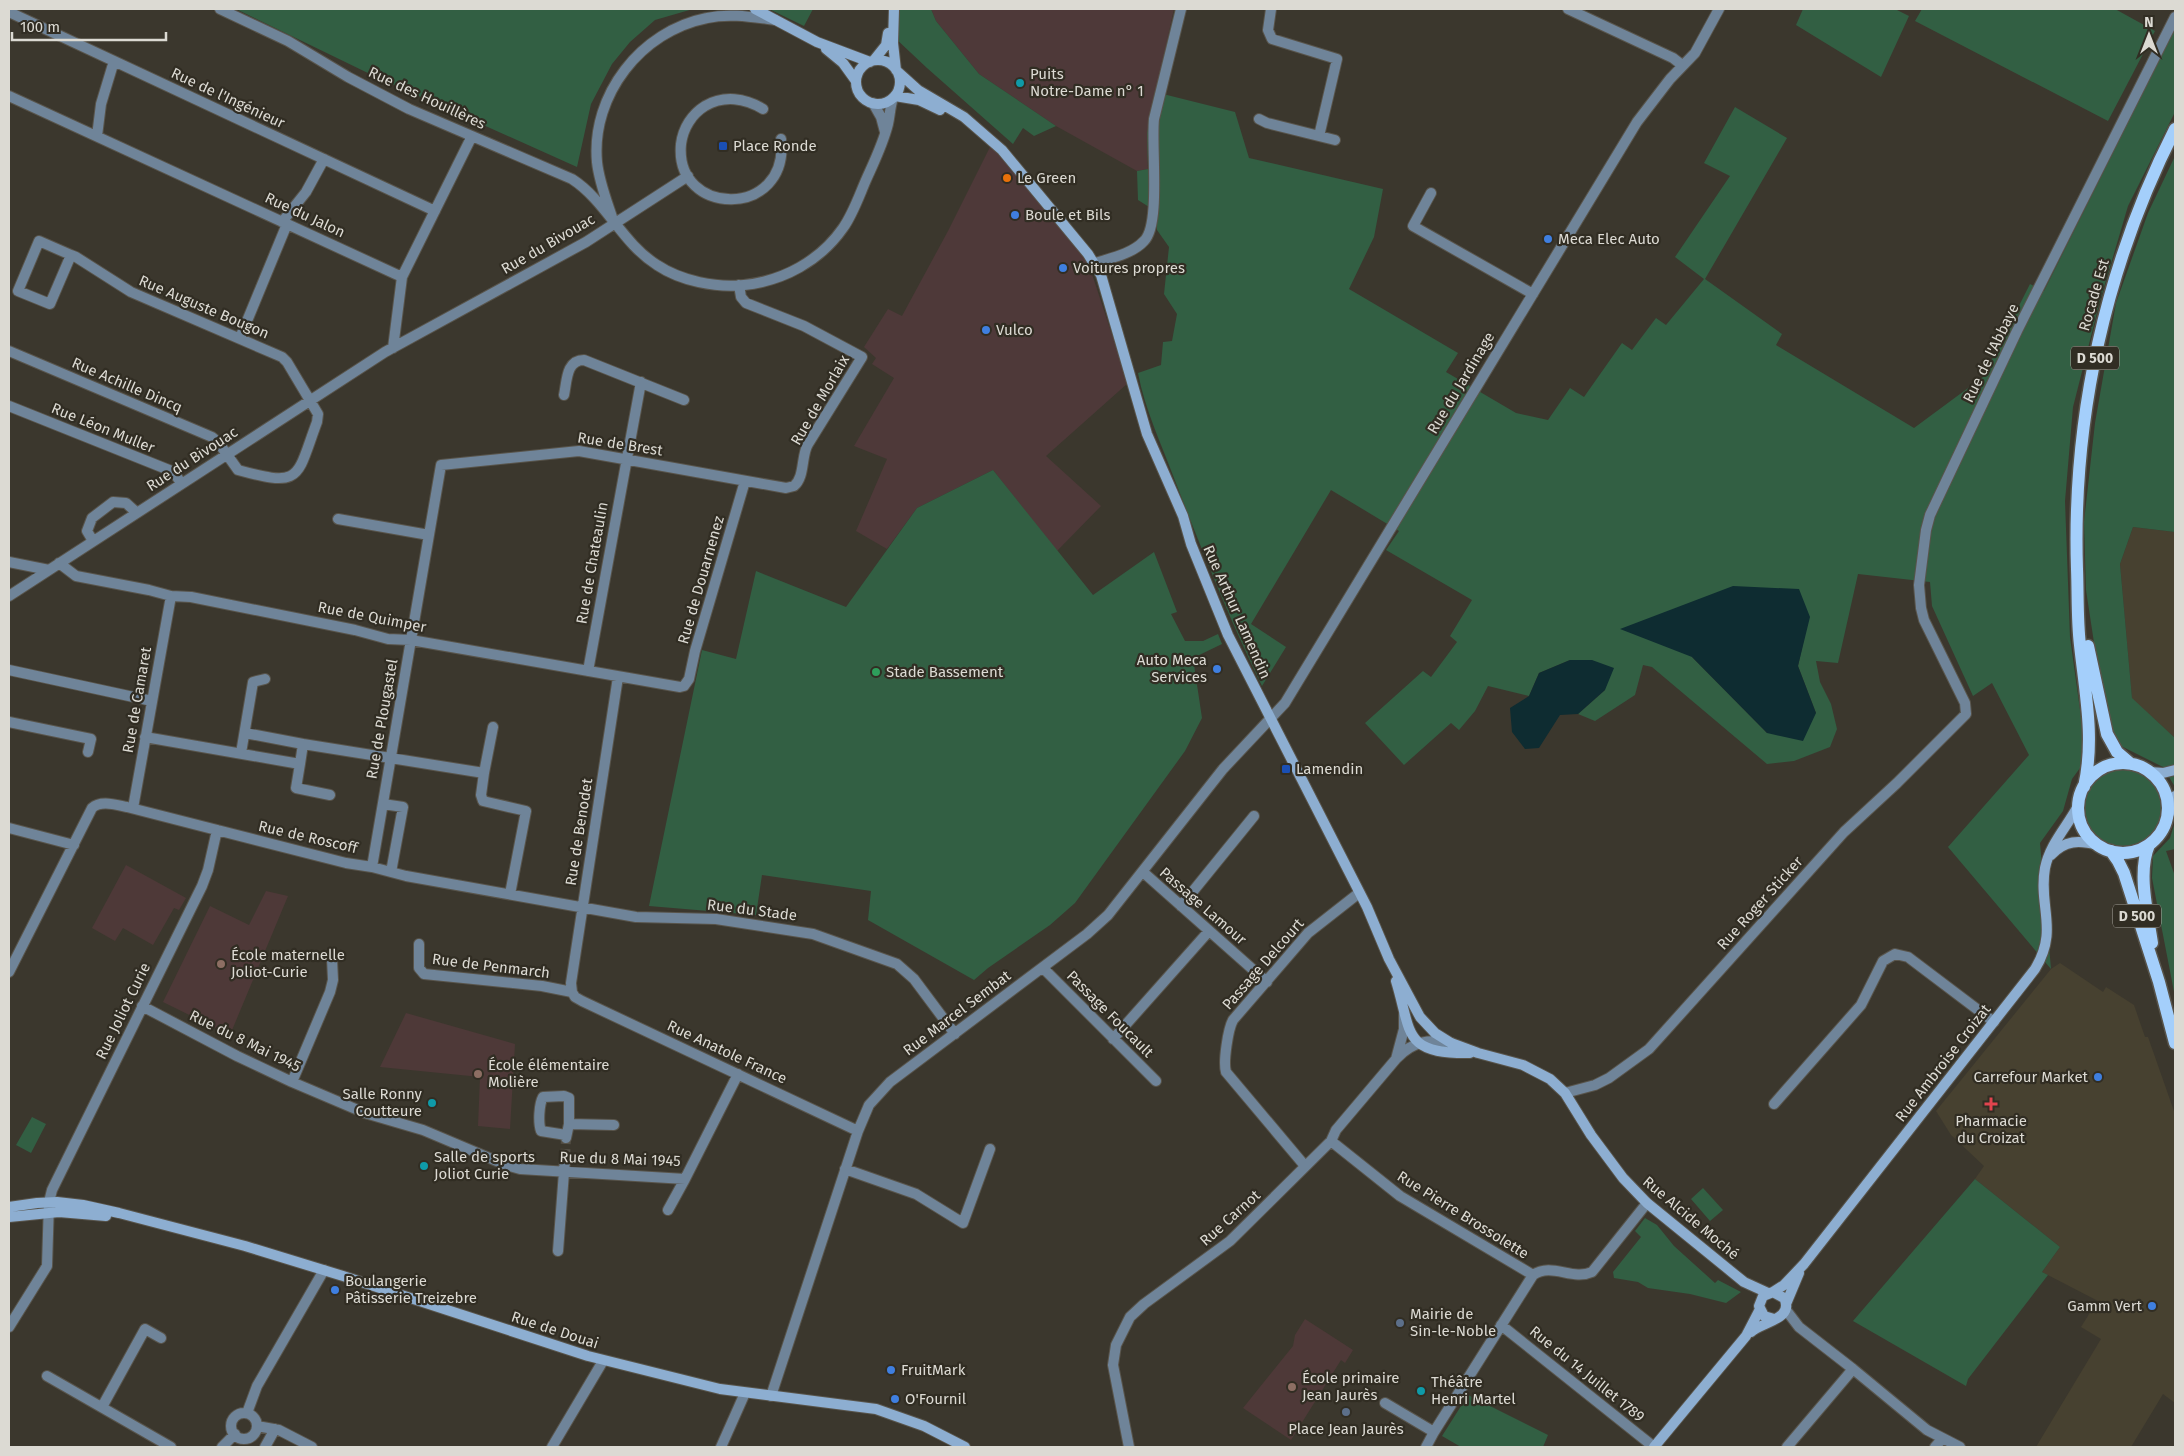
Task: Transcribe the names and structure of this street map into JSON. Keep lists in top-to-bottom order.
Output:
{
  "streets": {
    "main road": ["Rocade Est", "D 500"],
    "street": [
      "Rue de l'Ingénieur",
      "Rue des Houillères",
      "Rue du Jalon",
      "Rue du Bivouac",
      "Rue Auguste Bougon",
      "Rue de l'Abbaye",
      "Rue du Jardinage",
      "Rue Achille Dincq",
      "Rue de Morlaix",
      "Rue Léon Muller",
      "Rue de Brest",
      "Rue de Chateaulin",
      "Rue de Douarnenez",
      "Rue Arthur Lamendin",
      "Rue de Quimper",
      "Rue de Camaret",
      "Rue de Plougastel",
      "Rue de Benodet",
      "Rue de Roscoff",
      "Rue Roger Sticker",
      "Passage Lamour",
      "Rue du Stade",
      "Passage Delcourt",
      "Rue de Penmarch",
      "Rue Joliot Curie",
      "Rue Marcel Sembat",
      "Passage Foucault",
      "Rue du 8 Mai 1945",
      "Rue Anatole France",
      "Rue Ambroise Croizat",
      "Rue Pierre Brossolette",
      "Rue Carnot",
      "Rue Alcide Moché",
      "Rue de Douai",
      "Rue du 14 Juillet 1789"
    ]
  },
  "crossings": [
    ["Rue des Houillères", "Rue du Bivouac"],
    ["Rue des Houillères", "Rue de Morlaix"],
    ["Rue du Bivouac", "Rue Auguste Bougon"],
    ["Rue du Bivouac", "Rue Achille Dincq"],
    ["Rue du Bivouac", "Rue Léon Muller"],
    ["Rue du Bivouac", "Rue de Quimper"],
    ["Rocade Est", "D 500"],
    ["Rue Auguste Bougon", "Rue Achille Dincq"],
    ["Rue de l'Abbaye", "Rue Roger Sticker"],
    ["D 500", "Rue Ambroise Croizat"],
    ["Rue du Jardinage", "Rue Arthur Lamendin"],
    ["Rue du Jardinage", "Rue Marcel Sembat"],
    ["Rue de Morlaix", "Rue de Brest"],
    ["Rue de Brest", "Rue de Chateaulin"],
    ["Rue de Brest", "Rue de Douarnenez"],
    ["Rue de Brest", "Rue de Plougastel"],
    ["Rue de Chateaulin", "Rue de Quimper"],
    ["Rue de Douarnenez", "Rue de Quimper"],
    ["Rue Arthur Lamendin", "Passage Delcourt"],
    ["Rue Arthur Lamendin", "Rue Marcel Sembat"],
    ["Rue de Quimper", "Rue de Camaret"],
    ["Rue de Quimper", "Rue de Plougastel"],
    ["Rue de Quimper", "Rue de Benodet"],
    ["Rue de Camaret", "Rue de Roscoff"],
    ["Rue de Plougastel", "Rue de Roscoff"],
    ["Rue de Benodet", "Rue du Stade"],
    ["Rue de Benodet", "Rue de Penmarch"],
    ["Rue de Benodet", "Rue Anatole France"],
    ["Rue de Roscoff", "Rue du Stade"],
    ["Rue de Roscoff", "Rue Joliot Curie"],
    ["Rue Roger Sticker", "Rue Alcide Moché"],
    ["Passage Lamour", "Passage Delcourt"],
    ["Passage Lamour", "Rue Marcel Sembat"],
    ["Rue du Stade", "Rue Marcel Sembat"],
    ["Passage Delcourt", "Rue Carnot"],
    ["Rue de Penmarch", "Rue Anatole France"],
    ["Rue Joliot Curie", "Rue du 8 Mai 1945"],
    ["Rue Joliot Curie", "Rue de Douai"],
    ["Rue Marcel Sembat", "Passage Foucault"],
    ["Rue Marcel Sembat", "Rue Anatole France"],
    ["Rue Marcel Sembat", "Rue de Douai"],
    ["Rue du 8 Mai 1945", "Rue Anatole France"],
    ["Rue Ambroise Croizat", "Rue Alcide Moché"],
    ["Rue Pierre Brossolette", "Rue Carnot"]
  ],
  "places": {
    "other": [
      "Puits Notre-Dame n° 1",
      "Le Green",
      "Boule et Bils",
      "Meca Elec Auto",
      "Voitures propres",
      "Vulco",
      "Auto Meca Services",
      "Stade Bassement",
      "École maternelle Joliot-Curie",
      "École élémentaire Molière",
      "Carrefour Market",
      "Salle Ronny Coutteure",
      "Salle de sports Joliot Curie",
      "Boulangerie Pâtisserie Treizebre",
      "Gamm Vert",
      "Mairie de Sin-le-Noble",
      "FruitMark",
      "École primaire Jean Jaurès",
      "Théâtre Henri Martel",
      "O'Fournil",
      "Place Jean Jaurès"
    ],
    "transit": ["Place Ronde", "Lamendin"],
    "health": ["Pharmacie du Croizat"]
  },
  "scale_bar": "100 m",
  "north": "top"
}
